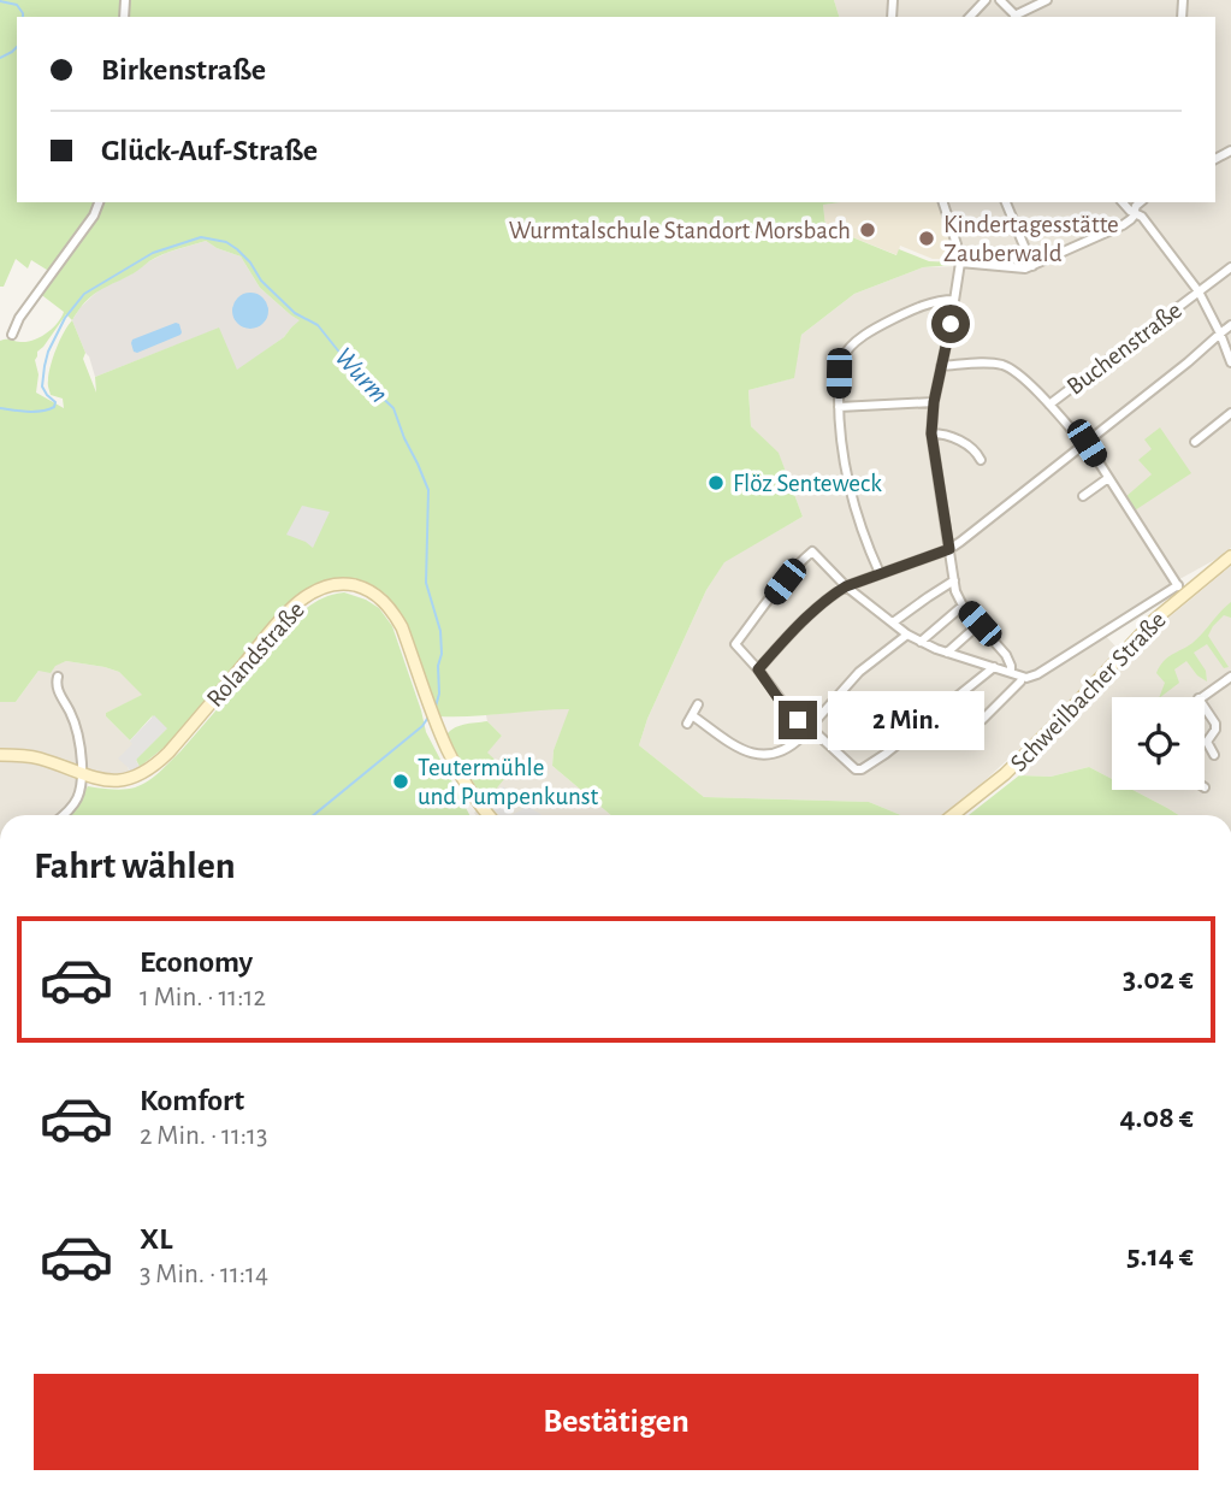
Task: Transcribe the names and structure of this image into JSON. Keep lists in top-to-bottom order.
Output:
{
  "streets": {
    "main road": ["Rolandstraße", "Schweilbacher Straße"],
    "street": ["Buchenstraße"]
  },
  "water": ["Wurm"],
  "places": [
    "Wurmtalschule Standort Morsbach",
    "Kindertagesstätte Zauberwald",
    "Flöz Senteweck",
    "Teutermühle und Pumpenkunst"
  ],
  "page": {
    "banner": ["Birkenstraße", "Glück-Auf-Straße"],
    "bubble": "2 Min.",
    "heading": "Fahrt wählen",
    "list": [
      {
        "name": "Economy",
        "note": "1 Min. · 11:12",
        "value": "3.02 €"
      },
      {
        "name": "Komfort",
        "note": "2 Min. · 11:13",
        "value": "4.08 €"
      },
      {
        "name": "XL",
        "note": "3 Min. · 11:14",
        "value": "5.14 €"
      }
    ],
    "buttons": "Bestätigen"
  }
}
